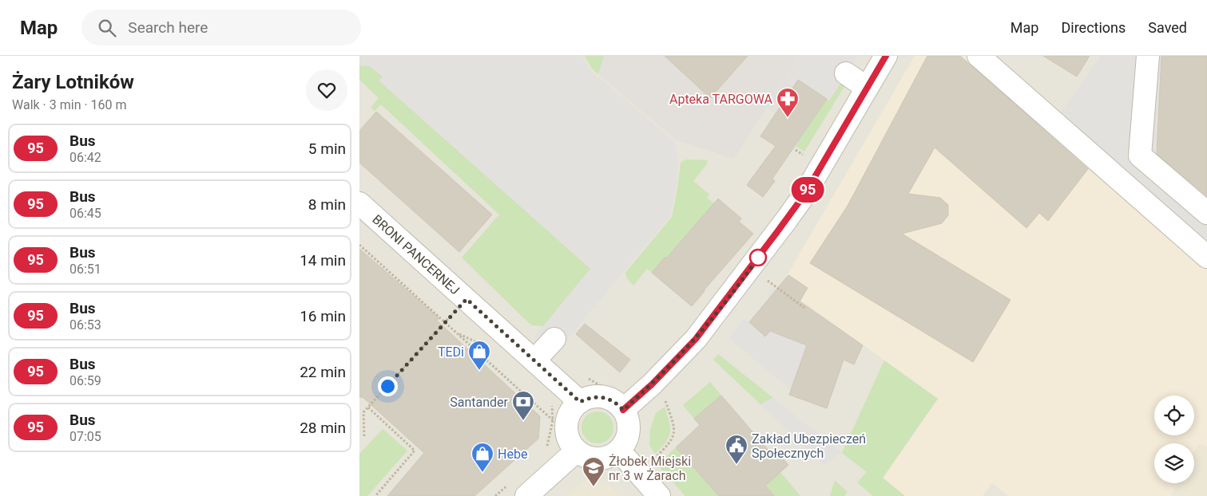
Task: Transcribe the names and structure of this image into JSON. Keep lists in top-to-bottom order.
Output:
{
  "streets": {
    "street": ["BRONI PANCERNEJ"]
  },
  "places": {
    "pharmacy": ["Apteka TARGOWA"],
    "shop": ["TEDi", "Hebe"],
    "bank": ["Santander"],
    "public building": ["Zakład Ubezpieczeń Społecznych"],
    "school or university": ["Żłobek Miejski nr 3 w Żarach"]
  },
  "lines": ["bus line 95"],
  "page": {
    "header": "Map",
    "search": "Search here",
    "nav": ["Map", "Directions", "Saved"],
    "heading": ["Żary Lotników", "Walk · 3 min · 160 m"],
    "on_map": "95",
    "list": [
      {
        "mark": "95",
        "name": "Bus",
        "note": "06:42",
        "value": "5 min"
      },
      {
        "mark": "95",
        "name": "Bus",
        "note": "06:45",
        "value": "8 min"
      },
      {
        "mark": "95",
        "name": "Bus",
        "note": "06:51",
        "value": "14 min"
      },
      {
        "mark": "95",
        "name": "Bus",
        "note": "06:53",
        "value": "16 min"
      },
      {
        "mark": "95",
        "name": "Bus",
        "note": "06:59",
        "value": "22 min"
      },
      {
        "mark": "95",
        "name": "Bus",
        "note": "07:05",
        "value": "28 min"
      }
    ]
  }
}
